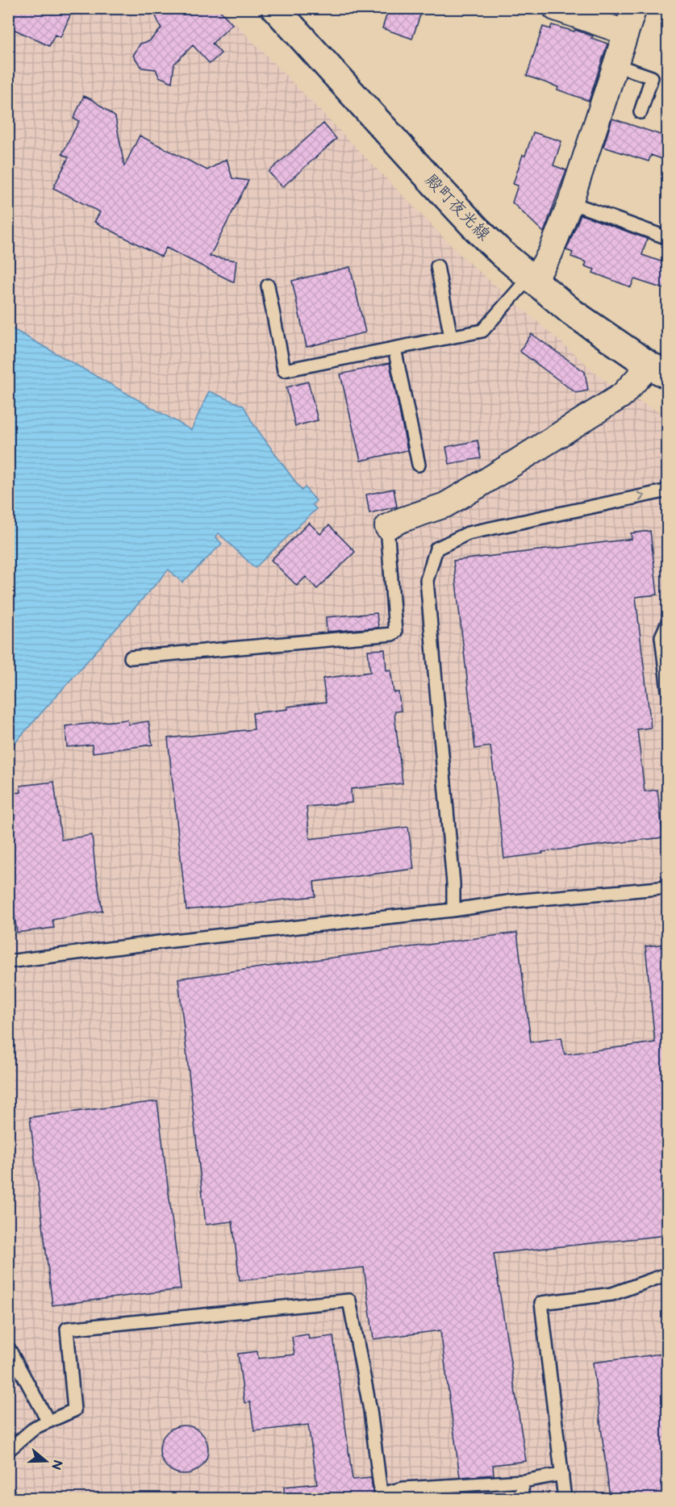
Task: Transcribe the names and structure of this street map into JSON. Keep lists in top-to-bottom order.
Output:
{
  "streets": {
    "street": ["殿町夜光線"]
  },
  "north": "right"
}
